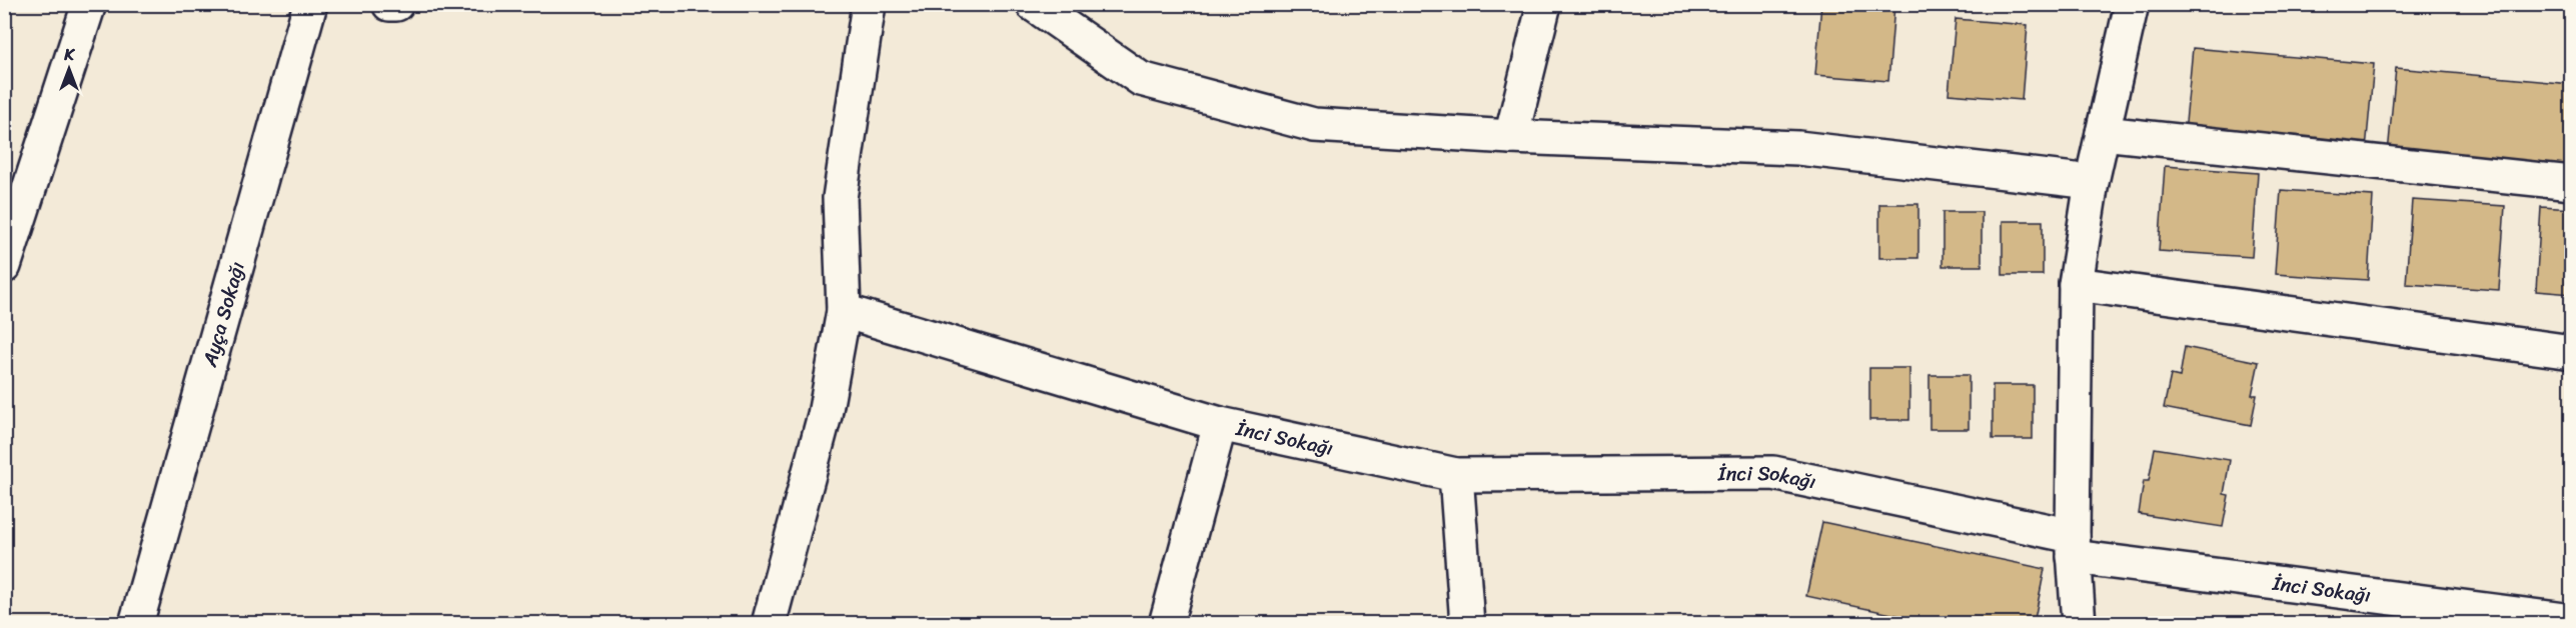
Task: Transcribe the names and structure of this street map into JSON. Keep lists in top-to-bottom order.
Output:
{
  "streets": {
    "street": ["Ayça Sokağı", "İnci Sokağı"]
  },
  "north": "top"
}
